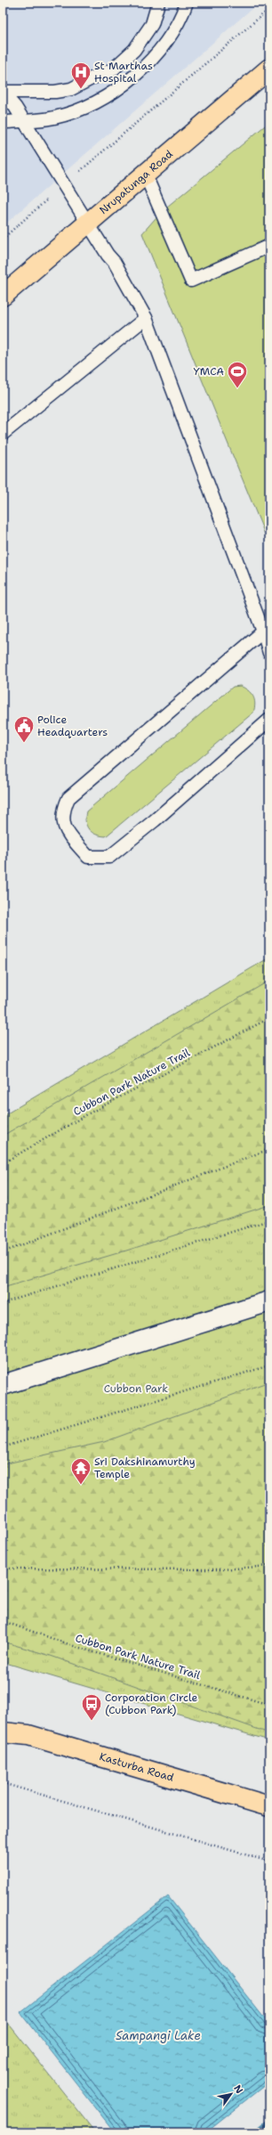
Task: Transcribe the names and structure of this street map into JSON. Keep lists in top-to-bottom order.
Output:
{
  "streets": {
    "main road": ["Nrupatunga Road", "Kasturba Road"],
    "path": ["Cubbon Park Nature Trail"]
  },
  "water": ["Sampangi Lake"],
  "parks": ["Cubbon Park"],
  "places": {
    "hospital": ["St Marthas Hospital"],
    "sports": ["YMCA"],
    "public building": ["Police Headquarters"],
    "temple": ["Sri Dakshinamurthy Temple"],
    "bus stop": ["Corporation Circle (Cubbon Park)"]
  },
  "north": "top right"
}
